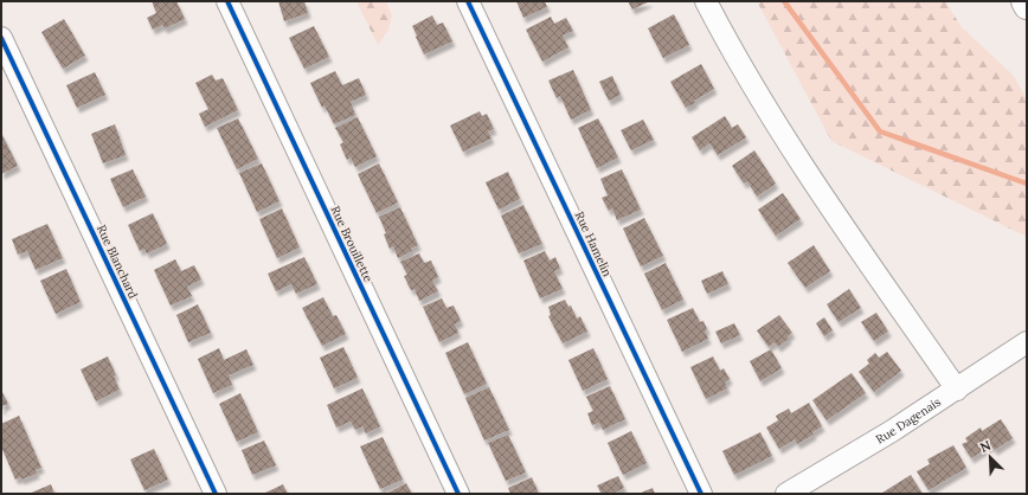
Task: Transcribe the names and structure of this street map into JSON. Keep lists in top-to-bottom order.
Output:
{
  "streets": {
    "street": [
      "Rue Brouillette",
      "Rue Hamelin",
      "Rue Blanchard",
      "Rue Dagenais"
    ]
  },
  "north": "top left"
}
